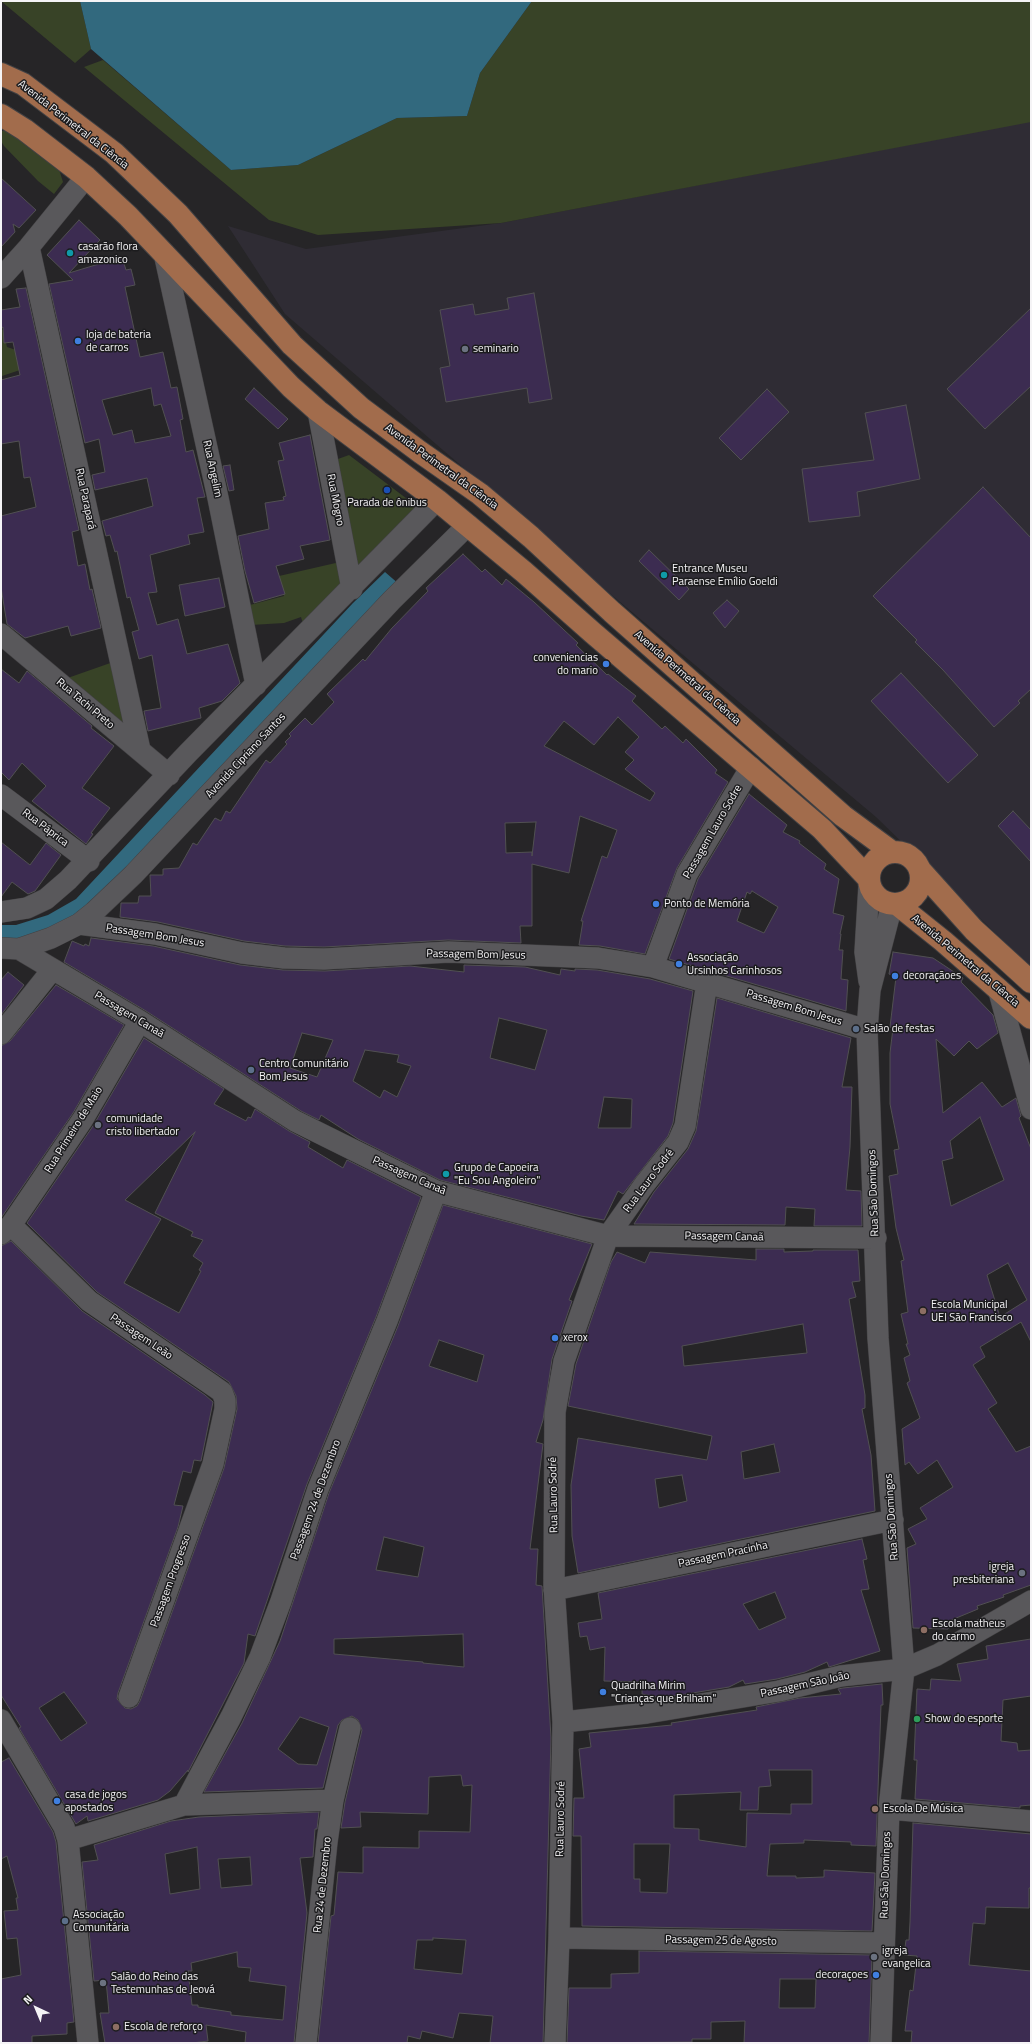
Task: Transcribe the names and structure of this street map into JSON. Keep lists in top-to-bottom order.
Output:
{
  "streets": {
    "main road": ["Avenida Perimetral da Ciência"],
    "street": [
      "Rua Angelim",
      "Rua Parapará",
      "Rua Mogno",
      "Rua Tachi Preto",
      "Avenida Cipriano Santos",
      "Rua Páprica",
      "Passagem Lauro Sodre",
      "Passagem Bom Jesus",
      "Passagem Canaã",
      "Rua Primeiro de Maio",
      "Rua Lauro Sodré",
      "Rua São Domingos",
      "Passagem Leão",
      "Passagem 24 de Dezembro",
      "Passagem Pracinha",
      "Passagem Progresso",
      "Passagem São João",
      "Rua 24 de Dezembro",
      "Passagem 25 de Agosto"
    ]
  },
  "crossings": [
    ["Avenida Perimetral da Ciência", "Rua São Domingos"],
    ["Rua Parapará", "Rua Tachi Preto"],
    ["Avenida Cipriano Santos", "Passagem Bom Jesus"],
    ["Avenida Cipriano Santos", "Passagem Canaã"],
    ["Passagem Lauro Sodre", "Passagem Bom Jesus"],
    ["Passagem Bom Jesus", "Rua Lauro Sodré"],
    ["Passagem Bom Jesus", "Rua São Domingos"],
    ["Passagem Canaã", "Rua Primeiro de Maio"],
    ["Passagem Canaã", "Rua Lauro Sodré"],
    ["Passagem Canaã", "Rua São Domingos"],
    ["Passagem Canaã", "Passagem 24 de Dezembro"],
    ["Rua Primeiro de Maio", "Passagem Leão"],
    ["Rua Lauro Sodré", "Passagem Pracinha"],
    ["Rua Lauro Sodré", "Passagem São João"],
    ["Rua Lauro Sodré", "Passagem 25 de Agosto"],
    ["Rua São Domingos", "Passagem Pracinha"],
    ["Rua São Domingos", "Passagem São João"],
    ["Rua São Domingos", "Passagem 25 de Agosto"],
    ["Passagem Leão", "Passagem Progresso"]
  ],
  "places": [
    "casarão flora amazonico",
    "loja de bateria de carros",
    "seminario",
    "Parada de ônibus",
    "Entrance Museu Paraense Emílio Goeldi",
    "conveniencias do mario",
    "Ponto de Memória",
    "Associação Ursinhos Carinhosos",
    "decoraçãoes",
    "Salão de festas",
    "Centro Comunitário Bom Jesus",
    "comunidade cristo libertador",
    "Grupo de Capoeira \"Eu Sou Angoleiro\"",
    "Escola Municipal UEI São Francisco",
    "xerox",
    "igreja presbiteriana",
    "Escola matheus do carmo",
    "Quadrilha Mirim \"Crianças que Brilham\"",
    "Show do esporte",
    "casa de jogos apostados",
    "Escola De Música",
    "Associação Comunitária",
    "igreja evangelica",
    "decoraçoes",
    "Salão do Reino das Testemunhas de Jeová",
    "Escola de reforço"
  ],
  "north": "top left"
}
